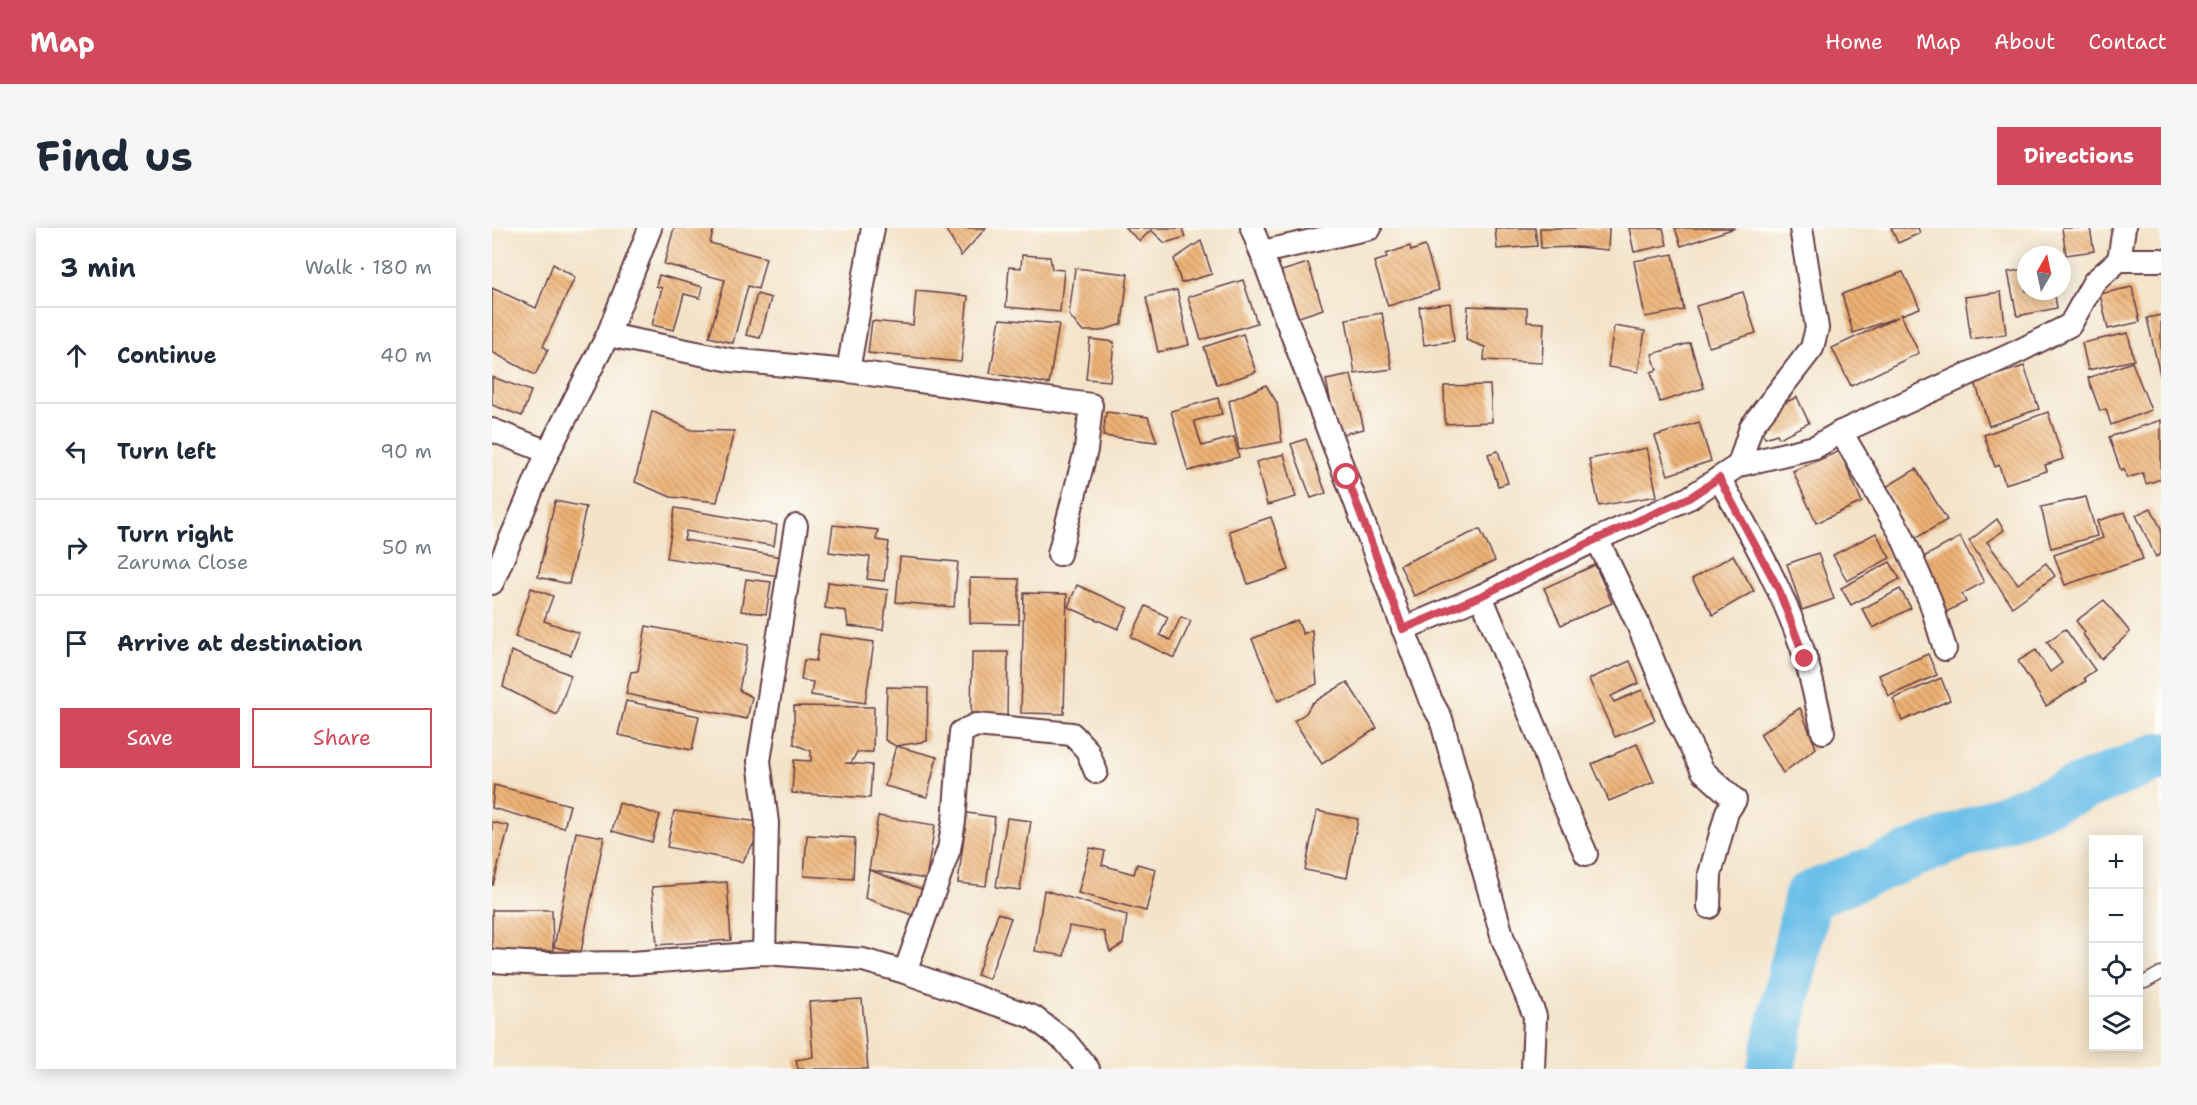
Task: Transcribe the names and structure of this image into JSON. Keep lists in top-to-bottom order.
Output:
{
  "north": "top",
  "page": {
    "header": "Map",
    "nav": [
      "Home",
      "Map",
      "About",
      "Contact"
    ],
    "buttons": [
      "Directions",
      ["Save", "Share"]
    ],
    "title": "Find us",
    "heading": ["3 min", "Walk · 180 m"],
    "list": [
      ["Continue", "40 m"],
      ["Turn left", "90 m"],
      ["Turn right", "Zaruma Close", "50 m"],
      "Arrive at destination"
    ],
    "map_buttons": ["+", "−"]
  }
}
